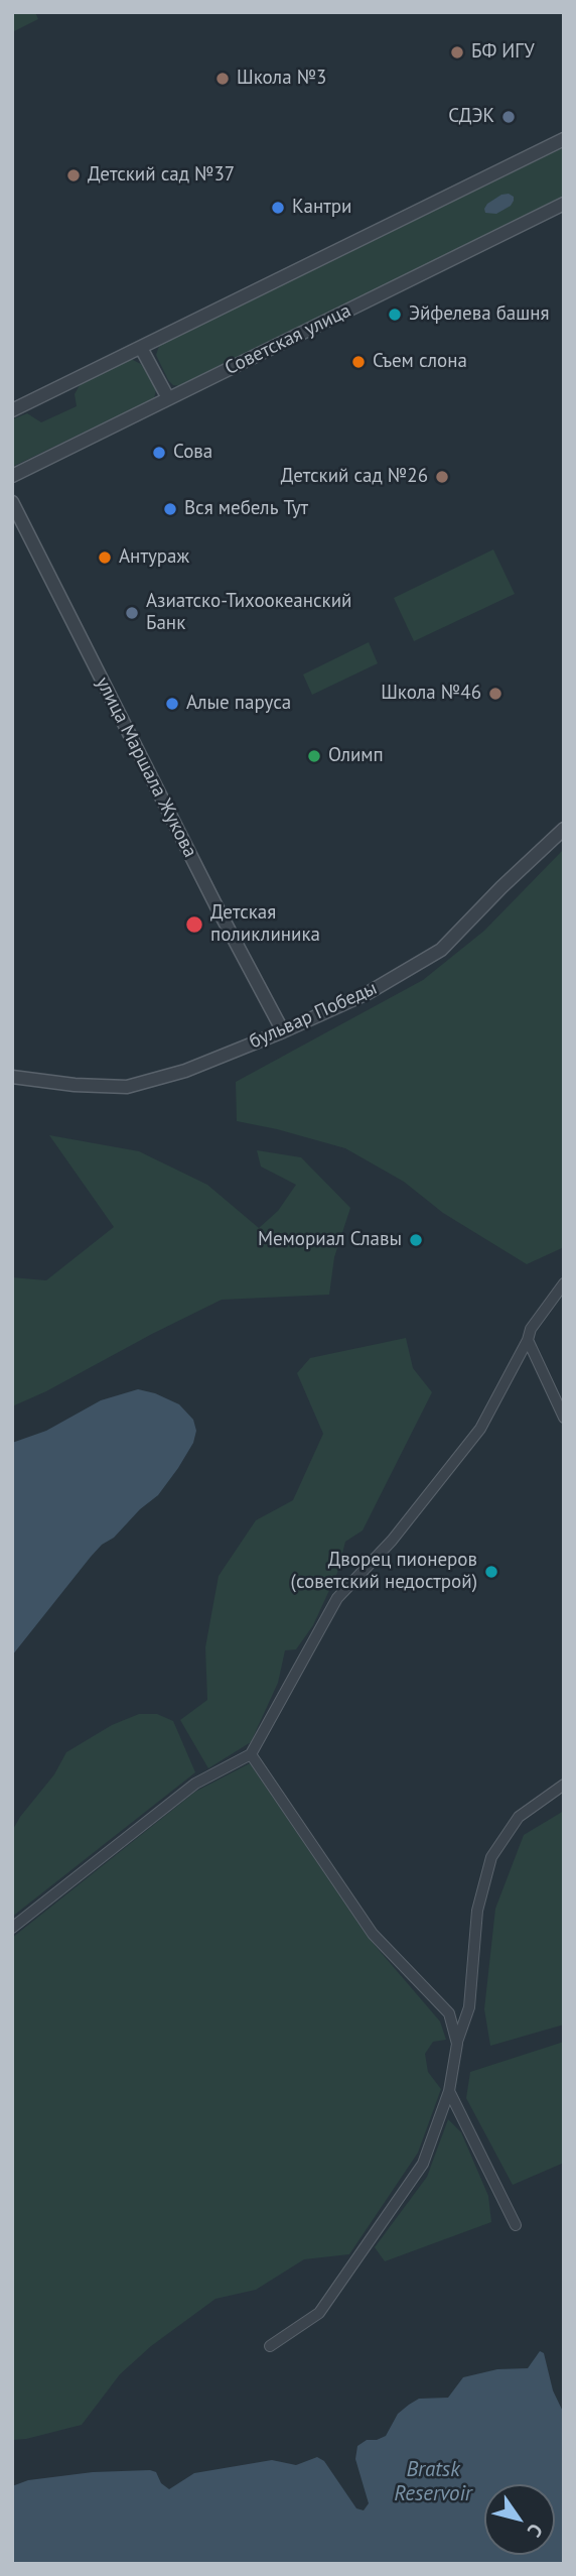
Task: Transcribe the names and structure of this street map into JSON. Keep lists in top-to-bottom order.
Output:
{
  "streets": {
    "street": ["Советская улица", "улица Маршала Жукова", "бульвар Победы"]
  },
  "crossings": [
    ["улица Маршала Жукова", "бульвар Победы"]
  ],
  "water": ["Bratsk Reservoir"],
  "places": [
    "БФ ИГУ",
    "Школа №3",
    "СДЭК",
    "Детский сад №37",
    "Кантри",
    "Эйфелева башня",
    "Съем слона",
    "Сова",
    "Детский сад №26",
    "Вся мебель Тут",
    "Антураж",
    "Азиатско-Тихоокеанский Банк",
    "Школа №46",
    "Алые паруса",
    "Олимп",
    "Детская поликлиника",
    "Мемориал Славы",
    "Дворец пионеров (советский недострой)"
  ],
  "north": "bottom right"
}
